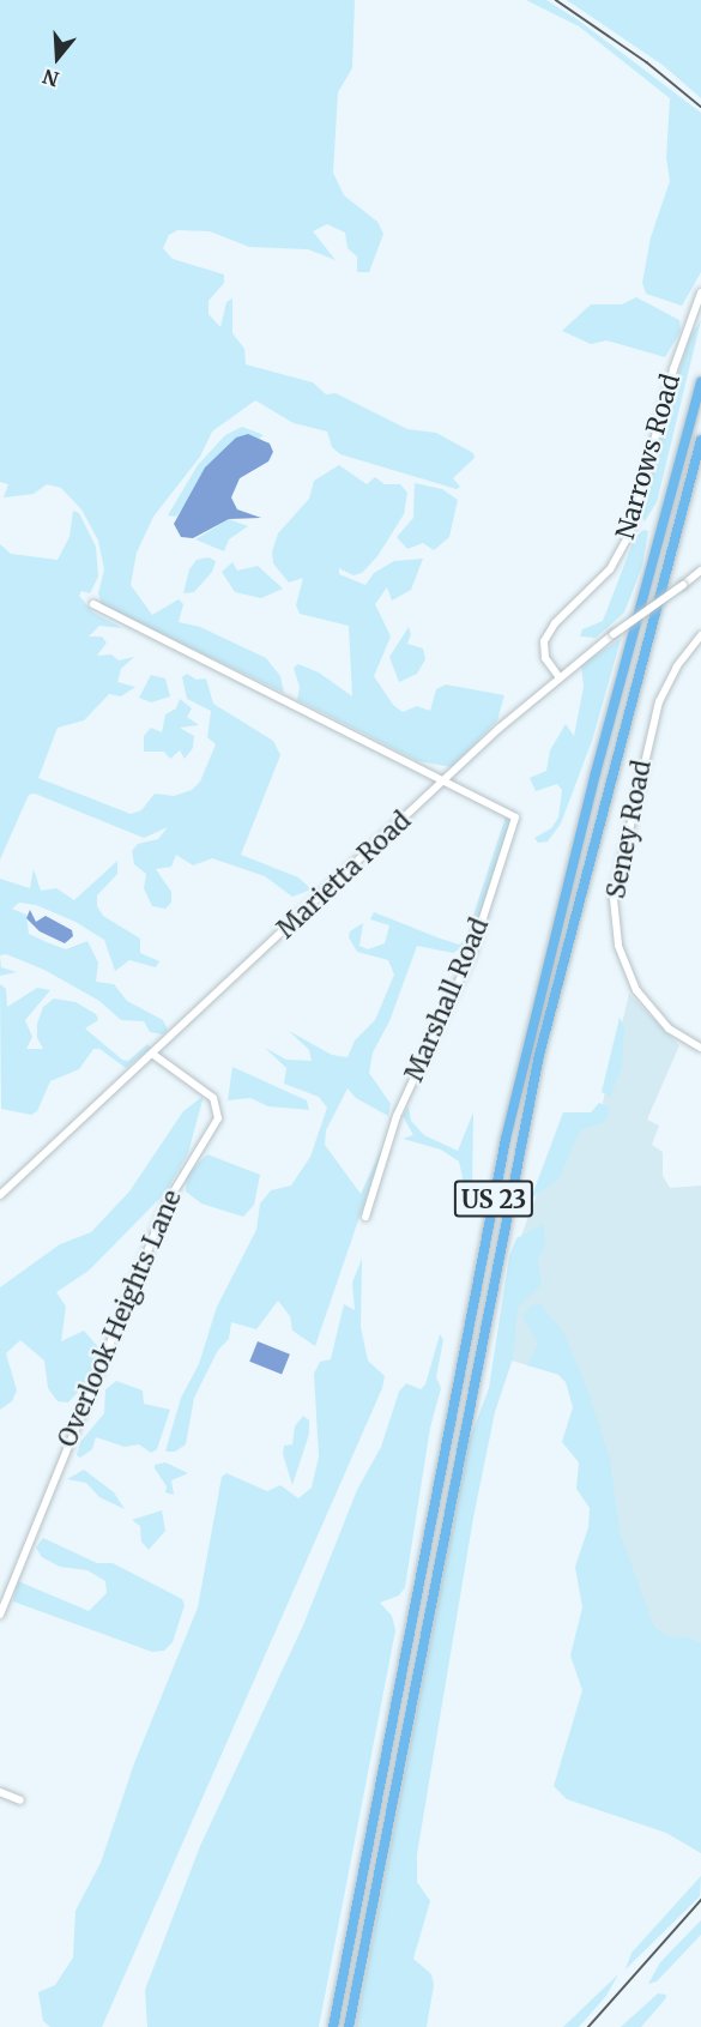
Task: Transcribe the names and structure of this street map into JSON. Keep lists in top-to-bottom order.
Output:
{
  "streets": {
    "highway": ["US 23"],
    "street": [
      "Narrows Road",
      "Seney Road",
      "Marietta Road",
      "Marshall Road",
      "Overlook Heights Lane"
    ]
  },
  "crossings": [
    ["Narrows Road", "Marietta Road"],
    ["Marietta Road", "Marshall Road"],
    ["Marietta Road", "Overlook Heights Lane"]
  ],
  "north": "bottom"
}
